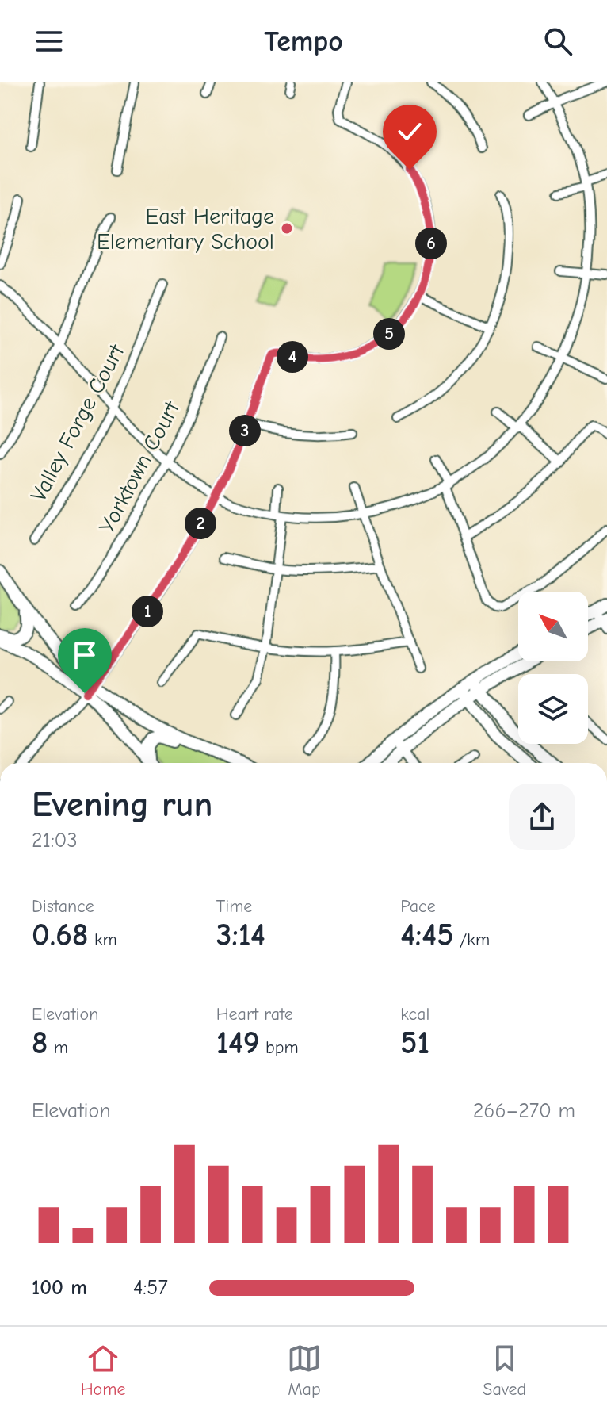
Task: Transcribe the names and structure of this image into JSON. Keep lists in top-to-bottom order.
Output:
{
  "streets": {
    "street": ["Valley Forge Court", "Yorktown Court"]
  },
  "places": ["East Heritage Elementary School"],
  "north": "top left",
  "page": {
    "header": "Tempo",
    "pins": [
      "6",
      "5",
      "4",
      "3",
      "2",
      "1"
    ],
    "heading": ["Evening run", "21:03"],
    "stats": [
      ["Distance", "0.68 km"],
      ["Time", "3:14"],
      ["Pace", "4:45 /km"],
      ["Elevation", "8 m"],
      ["Heart rate", "149 bpm"],
      ["kcal", "51"]
    ],
    "chart": ["Elevation", "266–270 m"],
    "list": [
      {
        "name": "100 m",
        "note": "4:57"
      }
    ],
    "tabs": ["Home", "Map", "Saved"]
  }
}
